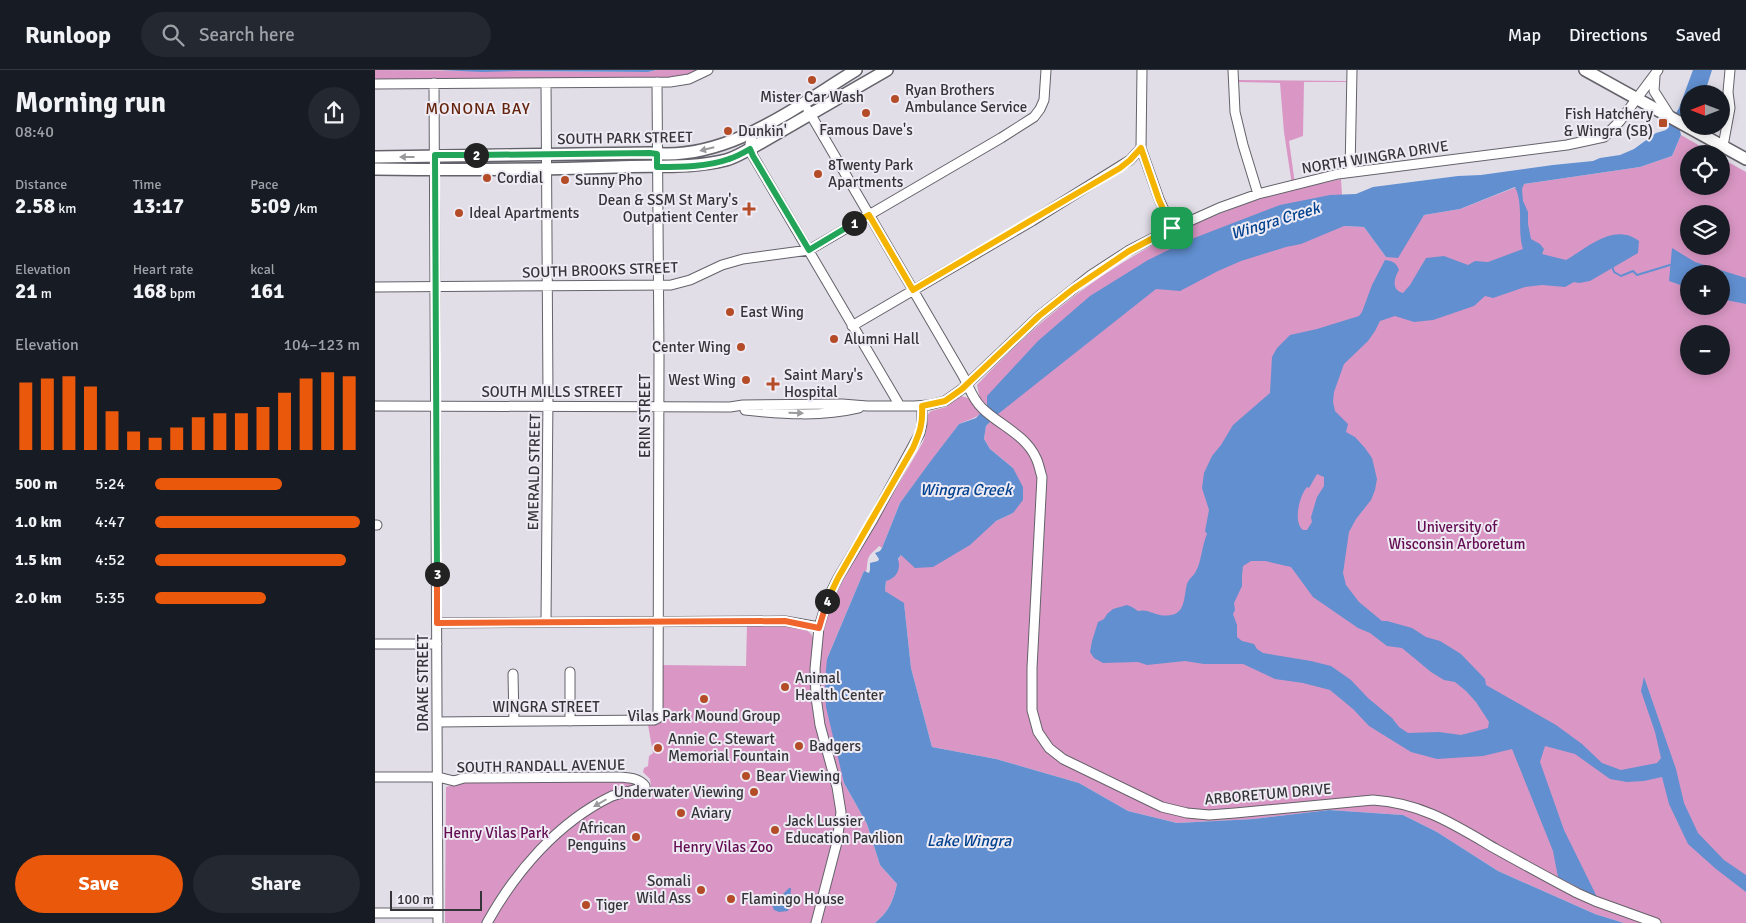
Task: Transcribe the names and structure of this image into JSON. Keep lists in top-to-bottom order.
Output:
{
  "streets": {
    "main road": ["SOUTH PARK STREET"],
    "street": [
      "NORTH WINGRA DRIVE",
      "SOUTH BROOKS STREET",
      "SOUTH MILLS STREET",
      "ERIN STREET",
      "EMERALD STREET",
      "DRAKE STREET",
      "WINGRA STREET",
      "SOUTH RANDALL AVENUE",
      "ARBORETUM DRIVE"
    ]
  },
  "crossings": [
    ["SOUTH PARK STREET", "ERIN STREET"],
    ["SOUTH PARK STREET", "EMERALD STREET"],
    ["SOUTH PARK STREET", "DRAKE STREET"],
    ["SOUTH PARK STREET", "ARBORETUM DRIVE"],
    ["NORTH WINGRA DRIVE", "SOUTH MILLS STREET"],
    ["NORTH WINGRA DRIVE", "ARBORETUM DRIVE"],
    ["SOUTH BROOKS STREET", "ERIN STREET"],
    ["SOUTH BROOKS STREET", "EMERALD STREET"],
    ["SOUTH BROOKS STREET", "DRAKE STREET"],
    ["SOUTH BROOKS STREET", "ARBORETUM DRIVE"],
    ["SOUTH MILLS STREET", "ERIN STREET"],
    ["SOUTH MILLS STREET", "EMERALD STREET"],
    ["SOUTH MILLS STREET", "DRAKE STREET"],
    ["ERIN STREET", "WINGRA STREET"],
    ["DRAKE STREET", "WINGRA STREET"],
    ["DRAKE STREET", "SOUTH RANDALL AVENUE"]
  ],
  "districts": ["MONONA BAY"],
  "water": ["Wingra Creek", "Lake Wingra"],
  "parks": ["University of Wisconsin Arboretum", "Henry Vilas Park", "Henry Vilas Zoo"],
  "places": {
    "other": [
      "Mister Car Wash",
      "Ryan Brothers Ambulance Service",
      "Famous Dave's",
      "Dunkin'",
      "8Twenty Park Apartments",
      "Cordial",
      "Sunny Pho",
      "Ideal Apartments",
      "East Wing",
      "Alumni Hall",
      "Center Wing",
      "West Wing",
      "Animal Health Center",
      "Vilas Park Mound Group",
      "Badgers",
      "Annie C. Stewart Memorial Fountain",
      "Bear Viewing",
      "Underwater Viewing",
      "Aviary",
      "Jack Lussier Education Pavilion",
      "African Penguins",
      "Somali Wild Ass",
      "Flamingo House",
      "Tiger"
    ],
    "transit": ["Fish Hatchery & Wingra (SB)"],
    "health": ["Dean & SSM St Mary's Outpatient Center", "Saint Mary's Hospital"]
  },
  "scale_bar": "100 m",
  "north": "left",
  "page": {
    "header": "Runloop",
    "search": "Search here",
    "nav": ["Map", "Directions", "Saved"],
    "heading": ["Morning run", "08:40"],
    "map_buttons": ["+", "−"],
    "pins": [
      "2",
      "1",
      "3",
      "4"
    ],
    "stats": [
      ["Distance", "2.58 km"],
      ["Time", "13:17"],
      ["Pace", "5:09 /km"],
      ["Elevation", "21 m"],
      ["Heart rate", "168 bpm"],
      ["kcal", "161"]
    ],
    "chart": ["Elevation", "104–123 m"],
    "list": [
      {
        "name": "500 m",
        "note": "5:24"
      },
      {
        "name": "1.0 km",
        "note": "4:47"
      },
      {
        "name": "1.5 km",
        "note": "4:52"
      },
      {
        "name": "2.0 km",
        "note": "5:35"
      }
    ],
    "buttons": ["Save", "Share"],
    "scale": "100 m"
  }
}
